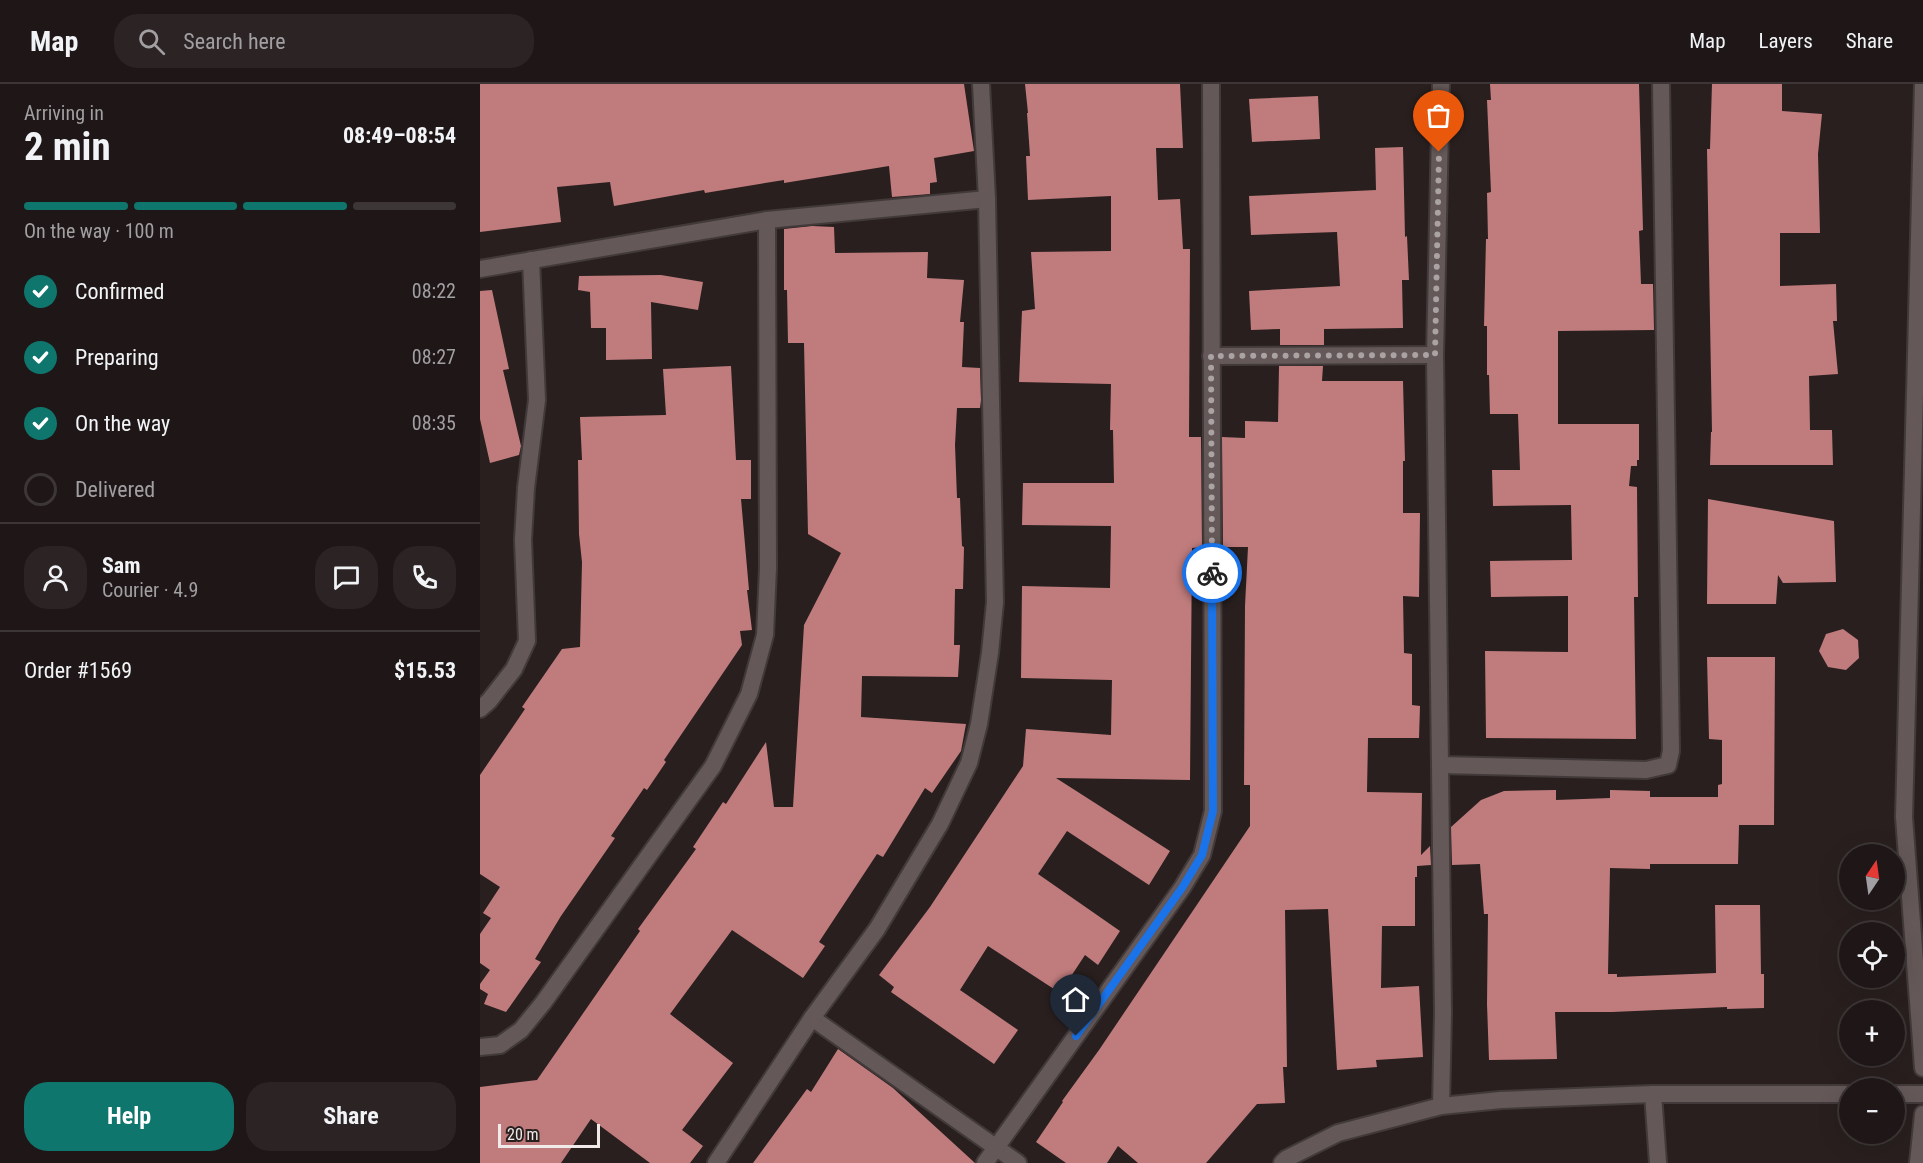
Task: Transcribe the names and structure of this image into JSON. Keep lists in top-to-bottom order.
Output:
{
  "scale_bar": "20 m",
  "north": "top",
  "page": {
    "header": "Map",
    "search": "Search here",
    "nav": ["Map", "Layers", "Share"],
    "heading": ["2 min", "Arriving in", "08:49–08:54"],
    "panel": [
      "Sam",
      "Courier · 4.9",
      "Order #1569",
      "$15.53"
    ],
    "bar": "On the way · 100 m",
    "list": [
      ["Confirmed", "08:22"],
      ["Preparing", "08:27"],
      ["On the way", "08:35"],
      "Delivered"
    ],
    "map_buttons": ["+", "−"],
    "buttons": ["Help", "Share"],
    "scale": "20 m"
  }
}
